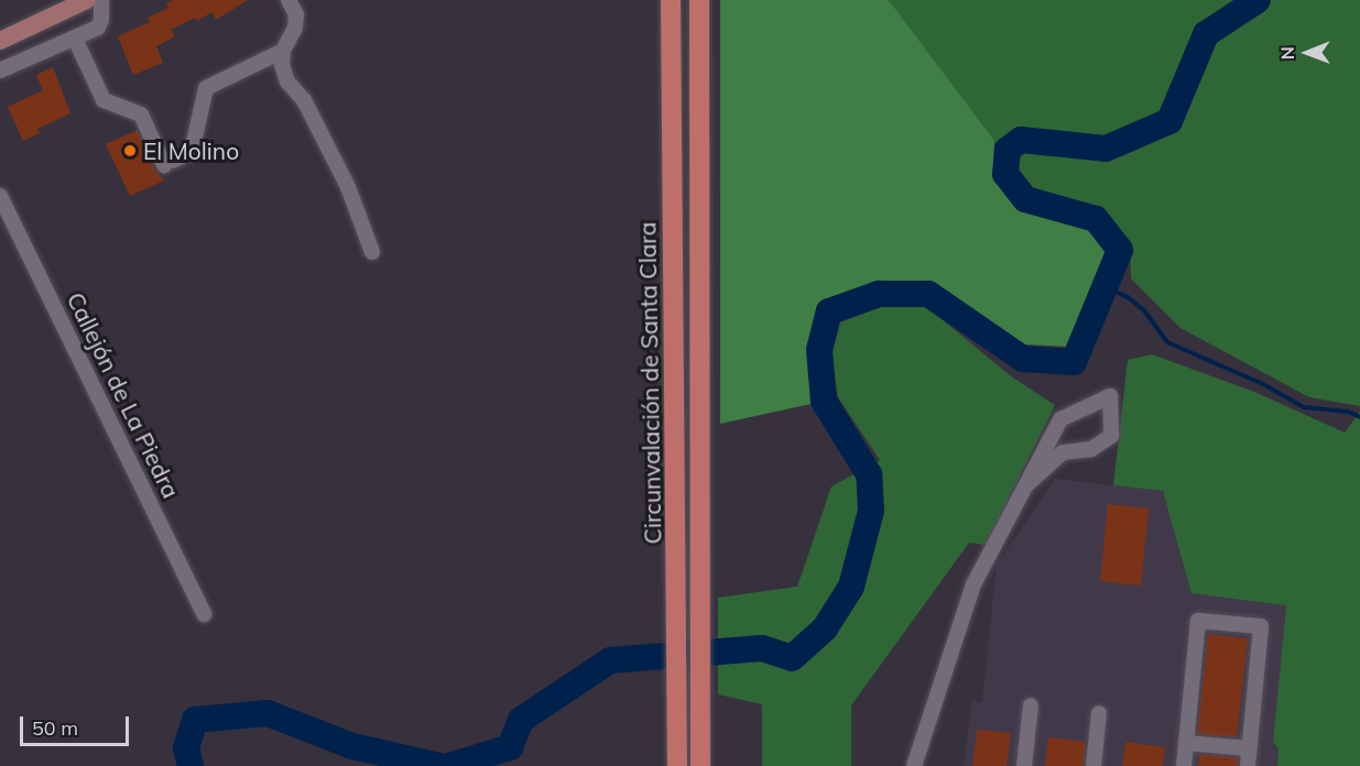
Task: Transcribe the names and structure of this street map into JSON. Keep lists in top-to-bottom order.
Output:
{
  "streets": {
    "highway": ["Circunvalación de Santa Clara"],
    "street": ["Callejón de La Piedra"]
  },
  "places": ["El Molino"],
  "scale_bar": "50 m",
  "north": "left"
}
